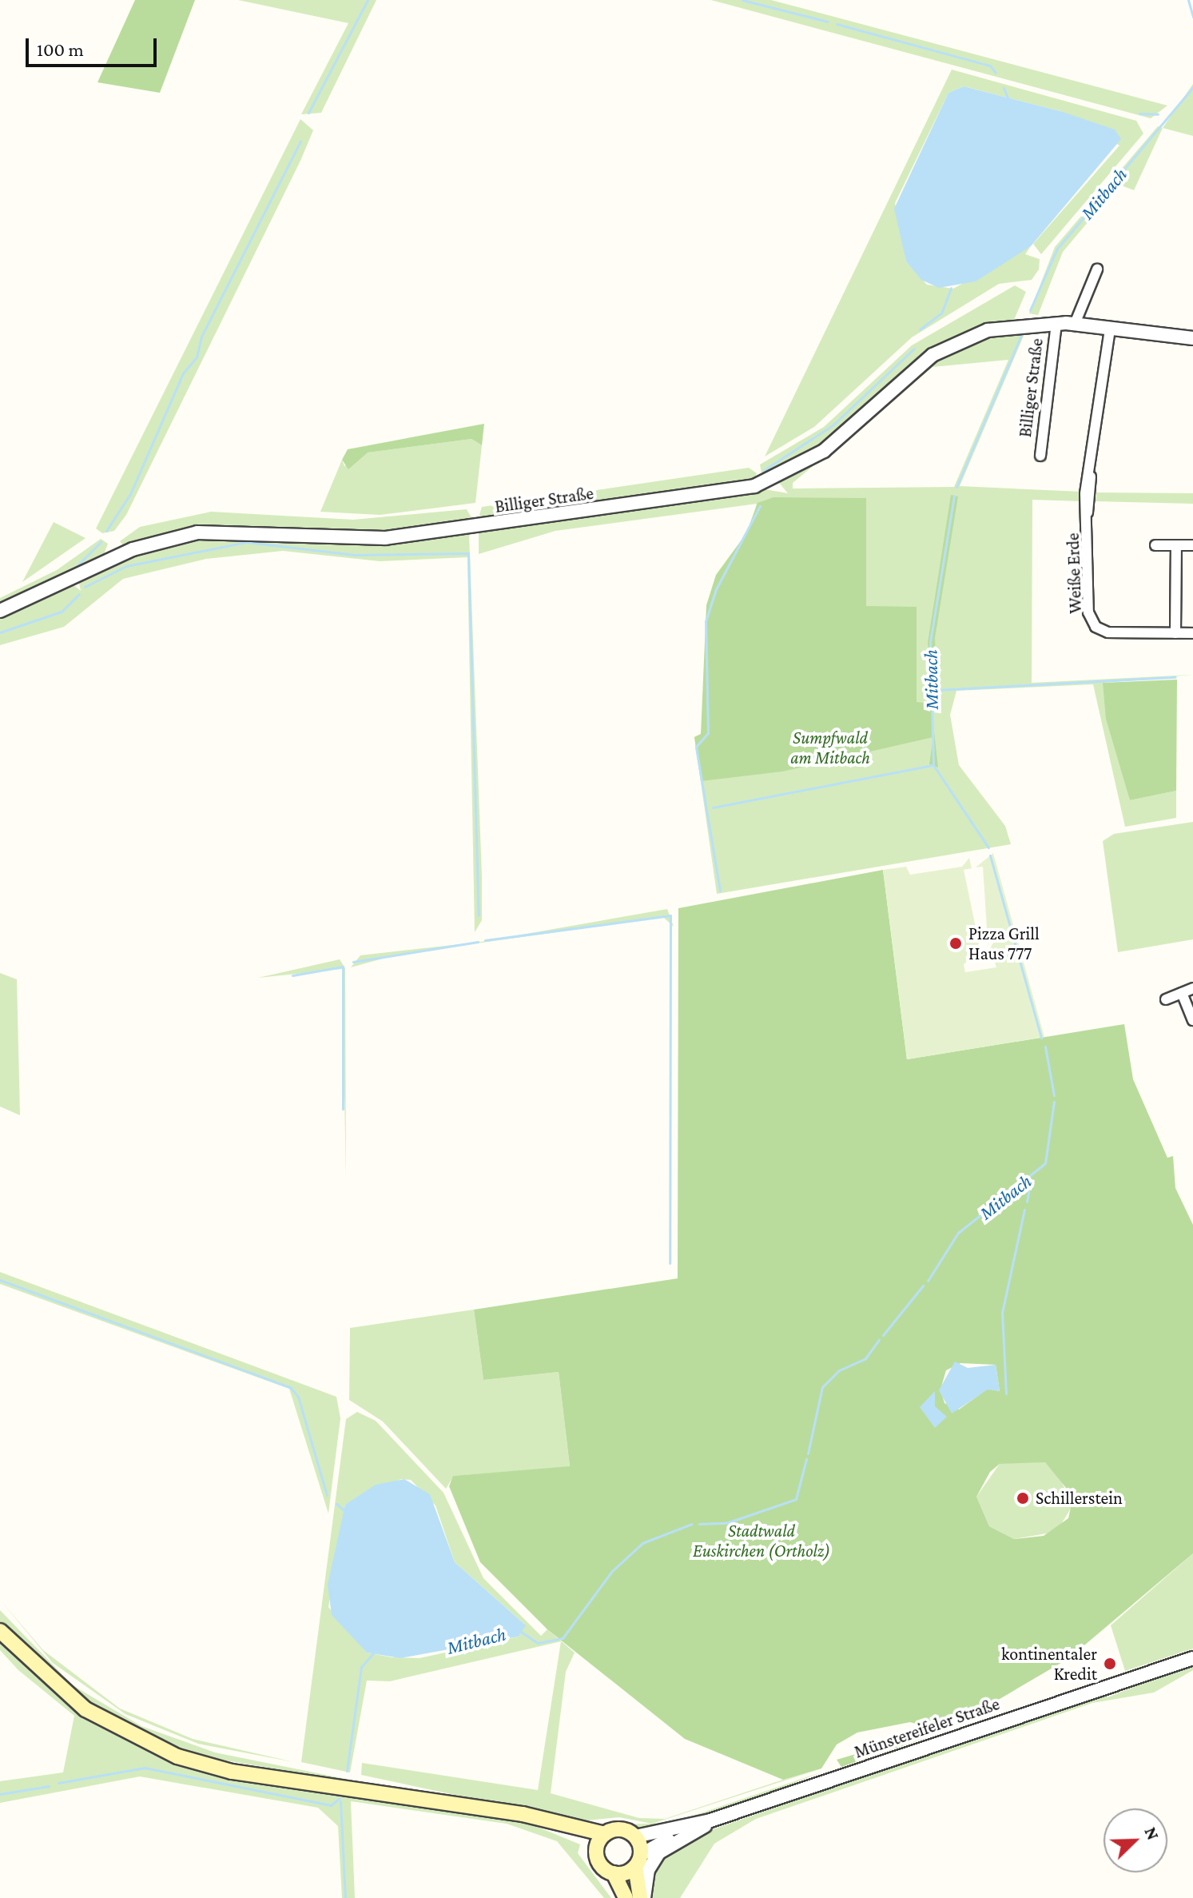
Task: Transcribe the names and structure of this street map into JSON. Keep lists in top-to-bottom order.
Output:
{
  "streets": {
    "street": ["Billiger Straße", "Weiße Erde", "Münstereifeler Straße"]
  },
  "crossings": [
    ["Billiger Straße", "Weiße Erde"]
  ],
  "water": ["Mitbach"],
  "parks": ["Sumpfwald am Mitbach", "Stadtwald Euskirchen (Ortholz)"],
  "places": ["Pizza Grill Haus 777", "Schillerstein", "kontinentaler Kredit"],
  "scale_bar": "100 m",
  "north": "top right"
}
